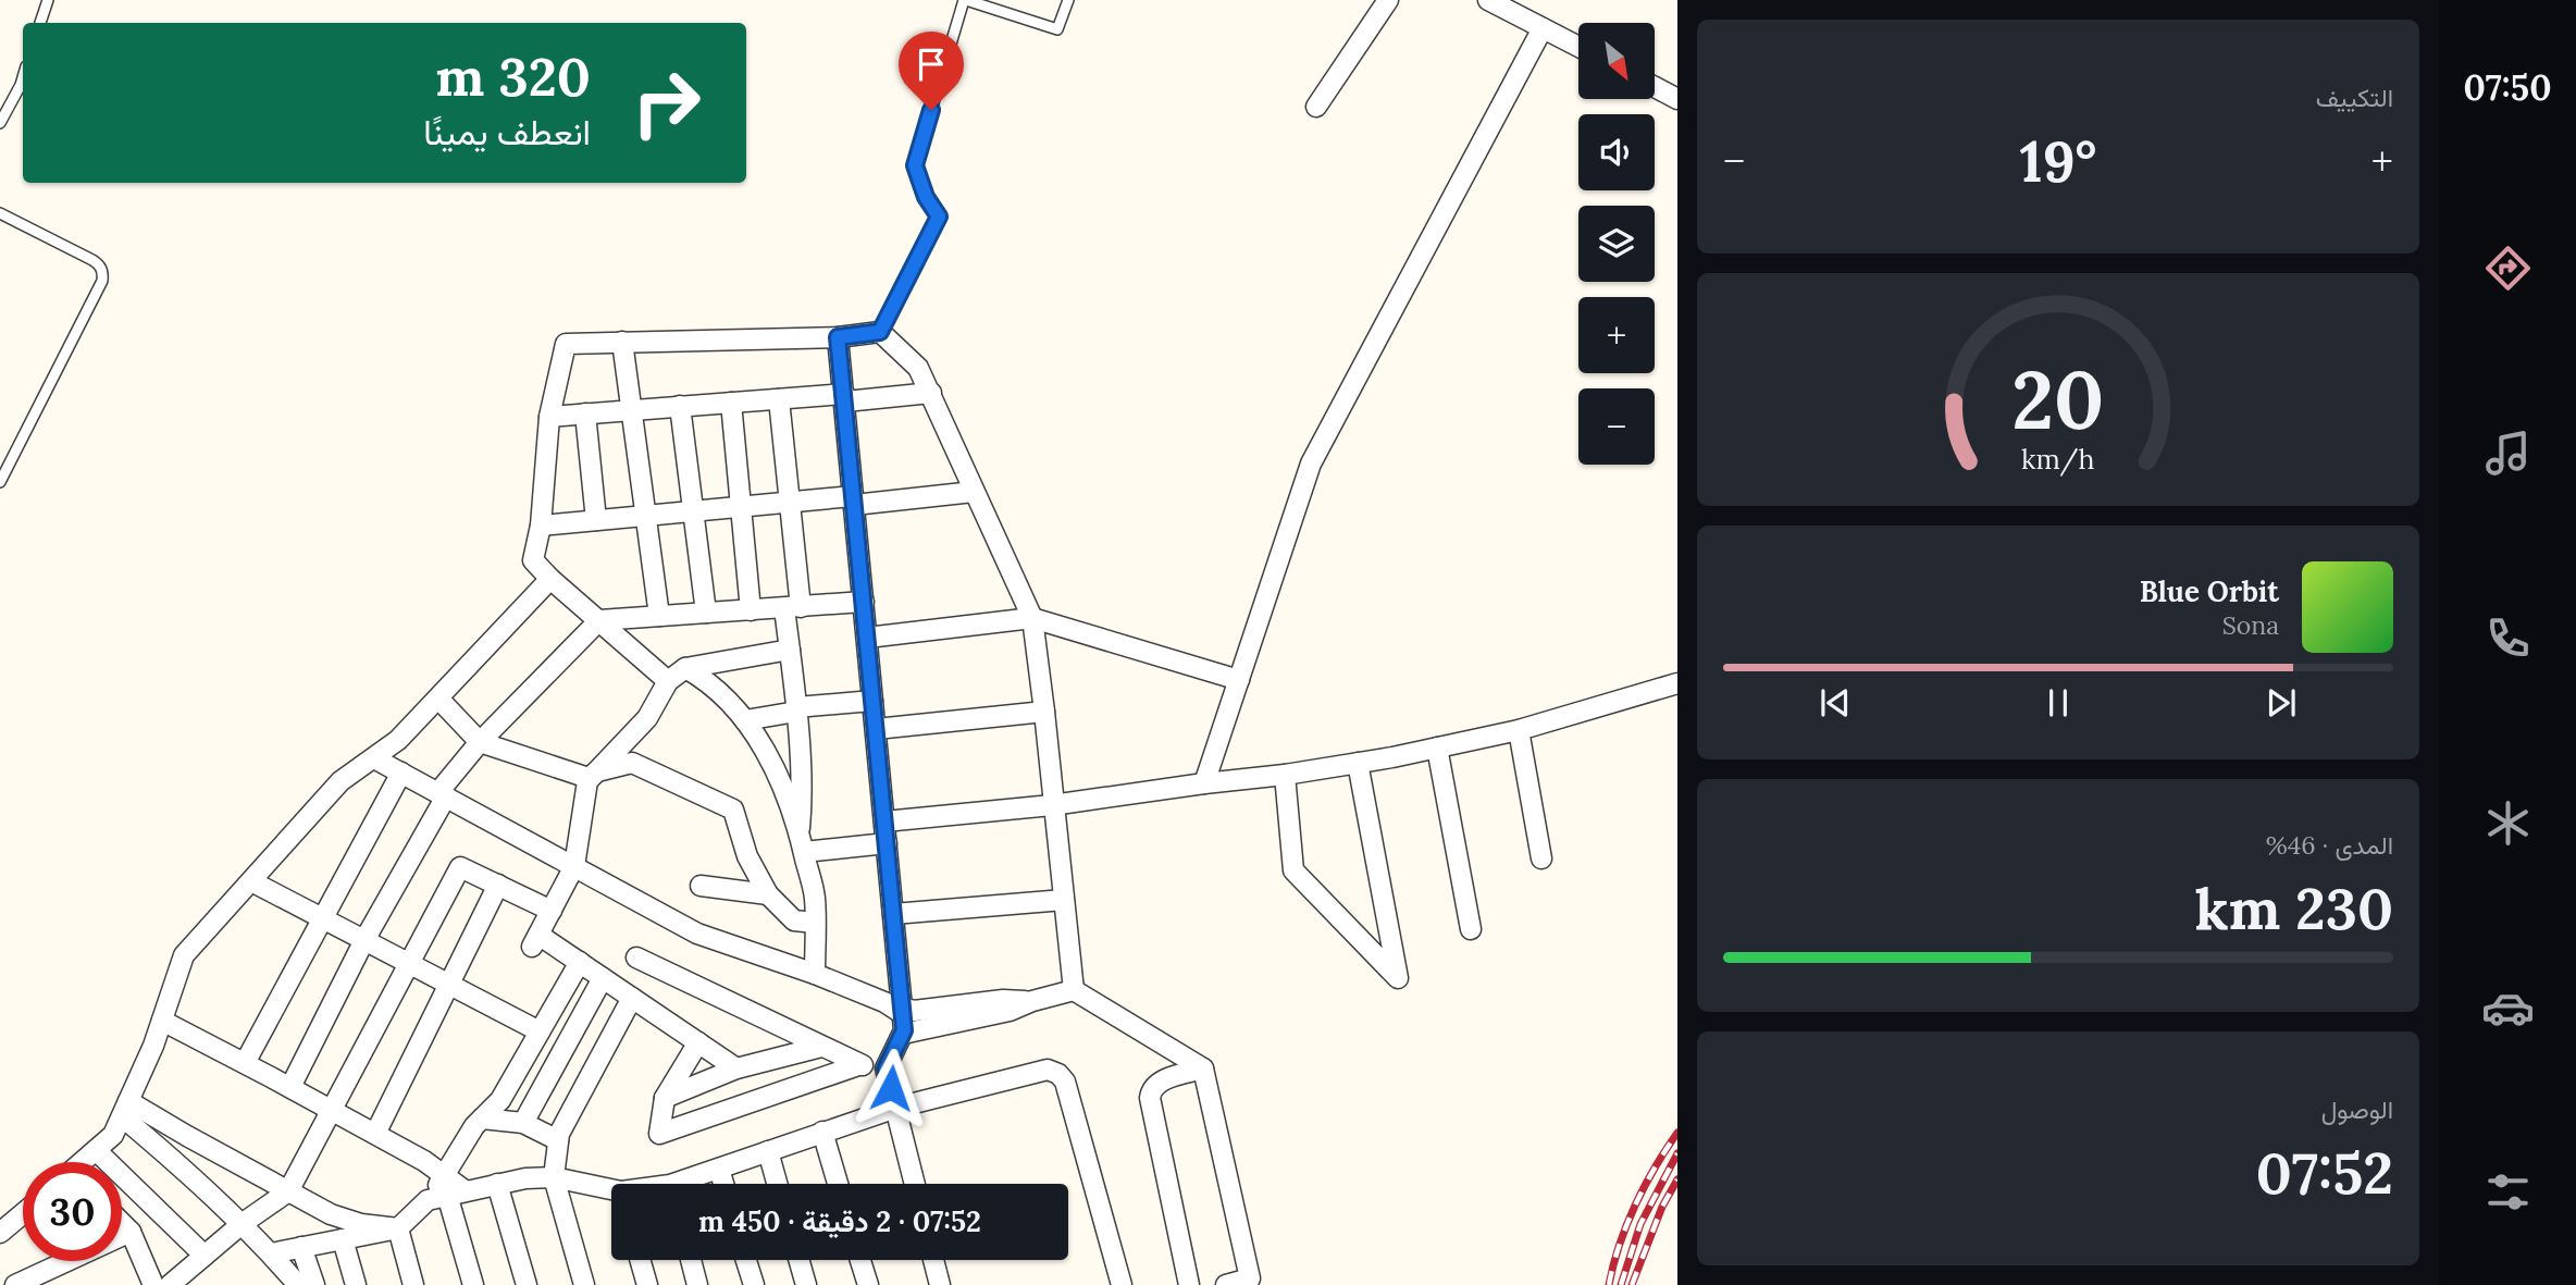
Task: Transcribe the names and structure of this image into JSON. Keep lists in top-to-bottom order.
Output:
{
  "north": "bottom right",
  "page": {
    "tabs": "07:50",
    "tile": [
      "التكييف",
      ["المدى · 46%", "230 km"],
      ["الوصول", "07:52"]
    ],
    "map_buttons": ["+", "−"],
    "turn": ["320 m", "انعطف يمينًا"],
    "heat": ["−", "19°", "+"],
    "song": ["Blue Orbit", "Sona"],
    "limit": "30",
    "trip": "07:52 · 2 دقيقة · 450 m",
    "gauge": ["20", "km/h"]
  }
}
